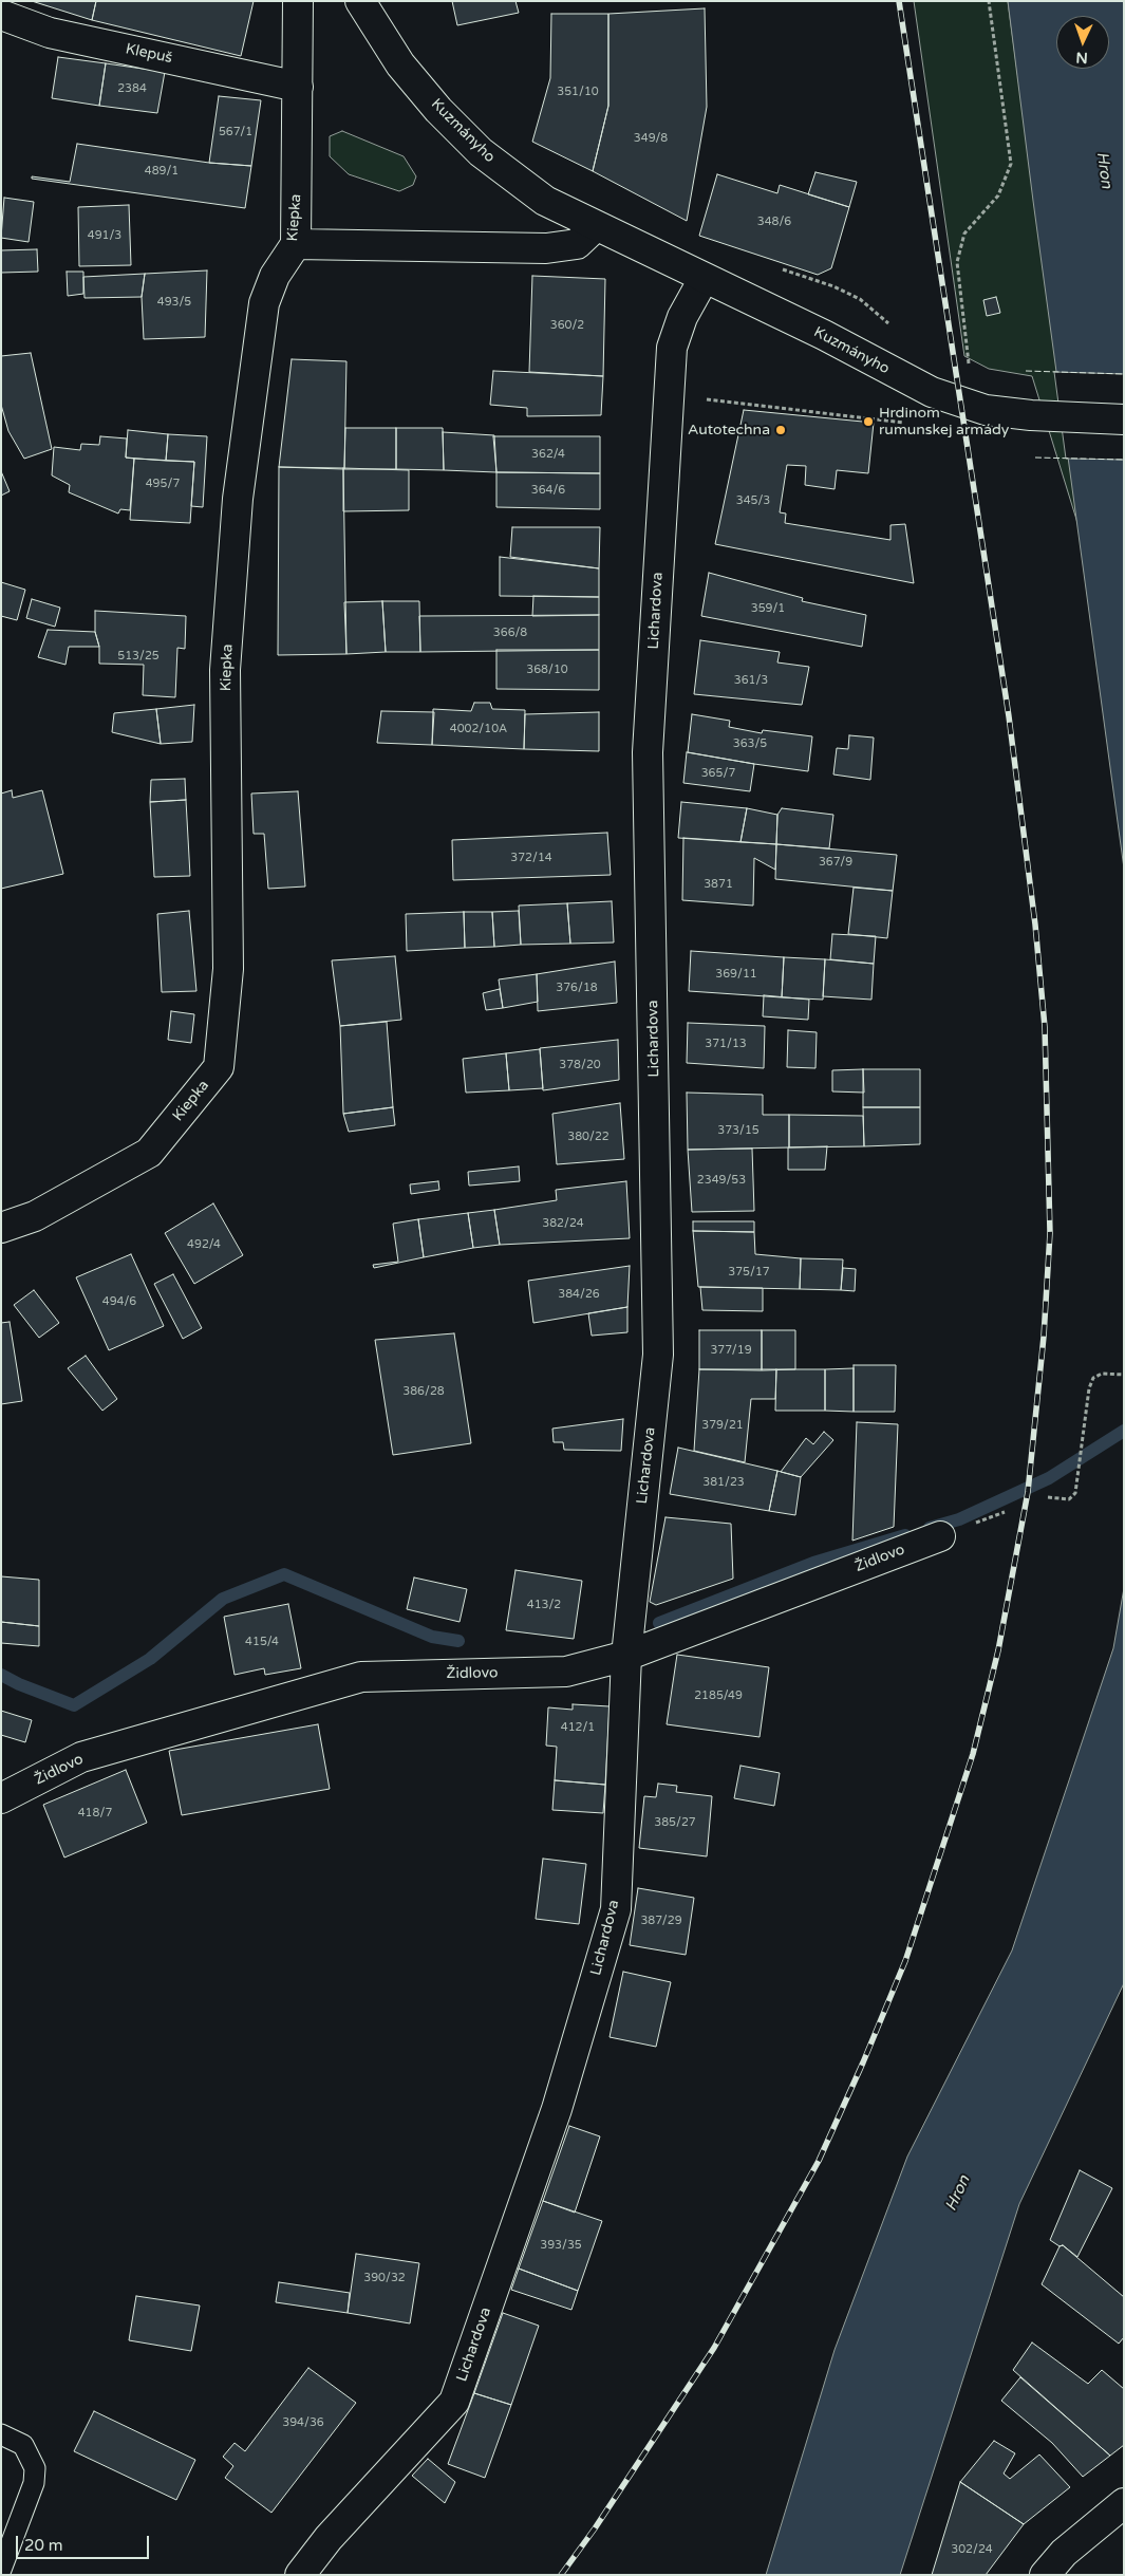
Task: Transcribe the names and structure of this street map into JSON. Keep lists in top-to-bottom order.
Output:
{
  "streets": {
    "street": [
      "Klepuš",
      "Kuzmányho",
      "Kiepka",
      "Lichardova",
      "Židlovo"
    ]
  },
  "crossings": [
    ["Klepuš", "Kiepka"],
    ["Kuzmányho", "Lichardova"],
    ["Lichardova", "Židlovo"]
  ],
  "water": ["Hron"],
  "places": ["Hrdinom rumunskej armády", "Autotechna"],
  "house_numbers": [
    "2384",
    "351/10",
    "567/1",
    "349/8",
    "489/1",
    "348/6",
    "491/3",
    "493/5",
    "360/2",
    "362/4",
    "495/7",
    "364/6",
    "345/3",
    "359/1",
    "366/8",
    "513/25",
    "368/10",
    "361/3",
    "4002/10A",
    "363/5",
    "365/7",
    "372/14",
    "367/9",
    "3871",
    "369/11",
    "376/18",
    "371/13",
    "378/20",
    "373/15",
    "380/22",
    "2349/53",
    "382/24",
    "492/4",
    "375/17",
    "384/26",
    "494/6",
    "377/19",
    "386/28",
    "379/21",
    "381/23",
    "413/2",
    "415/4",
    "2185/49",
    "412/1",
    "418/7",
    "385/27",
    "387/29",
    "393/35",
    "390/32",
    "394/36",
    "302/24"
  ],
  "scale_bar": "20 m",
  "north": "bottom"
}
